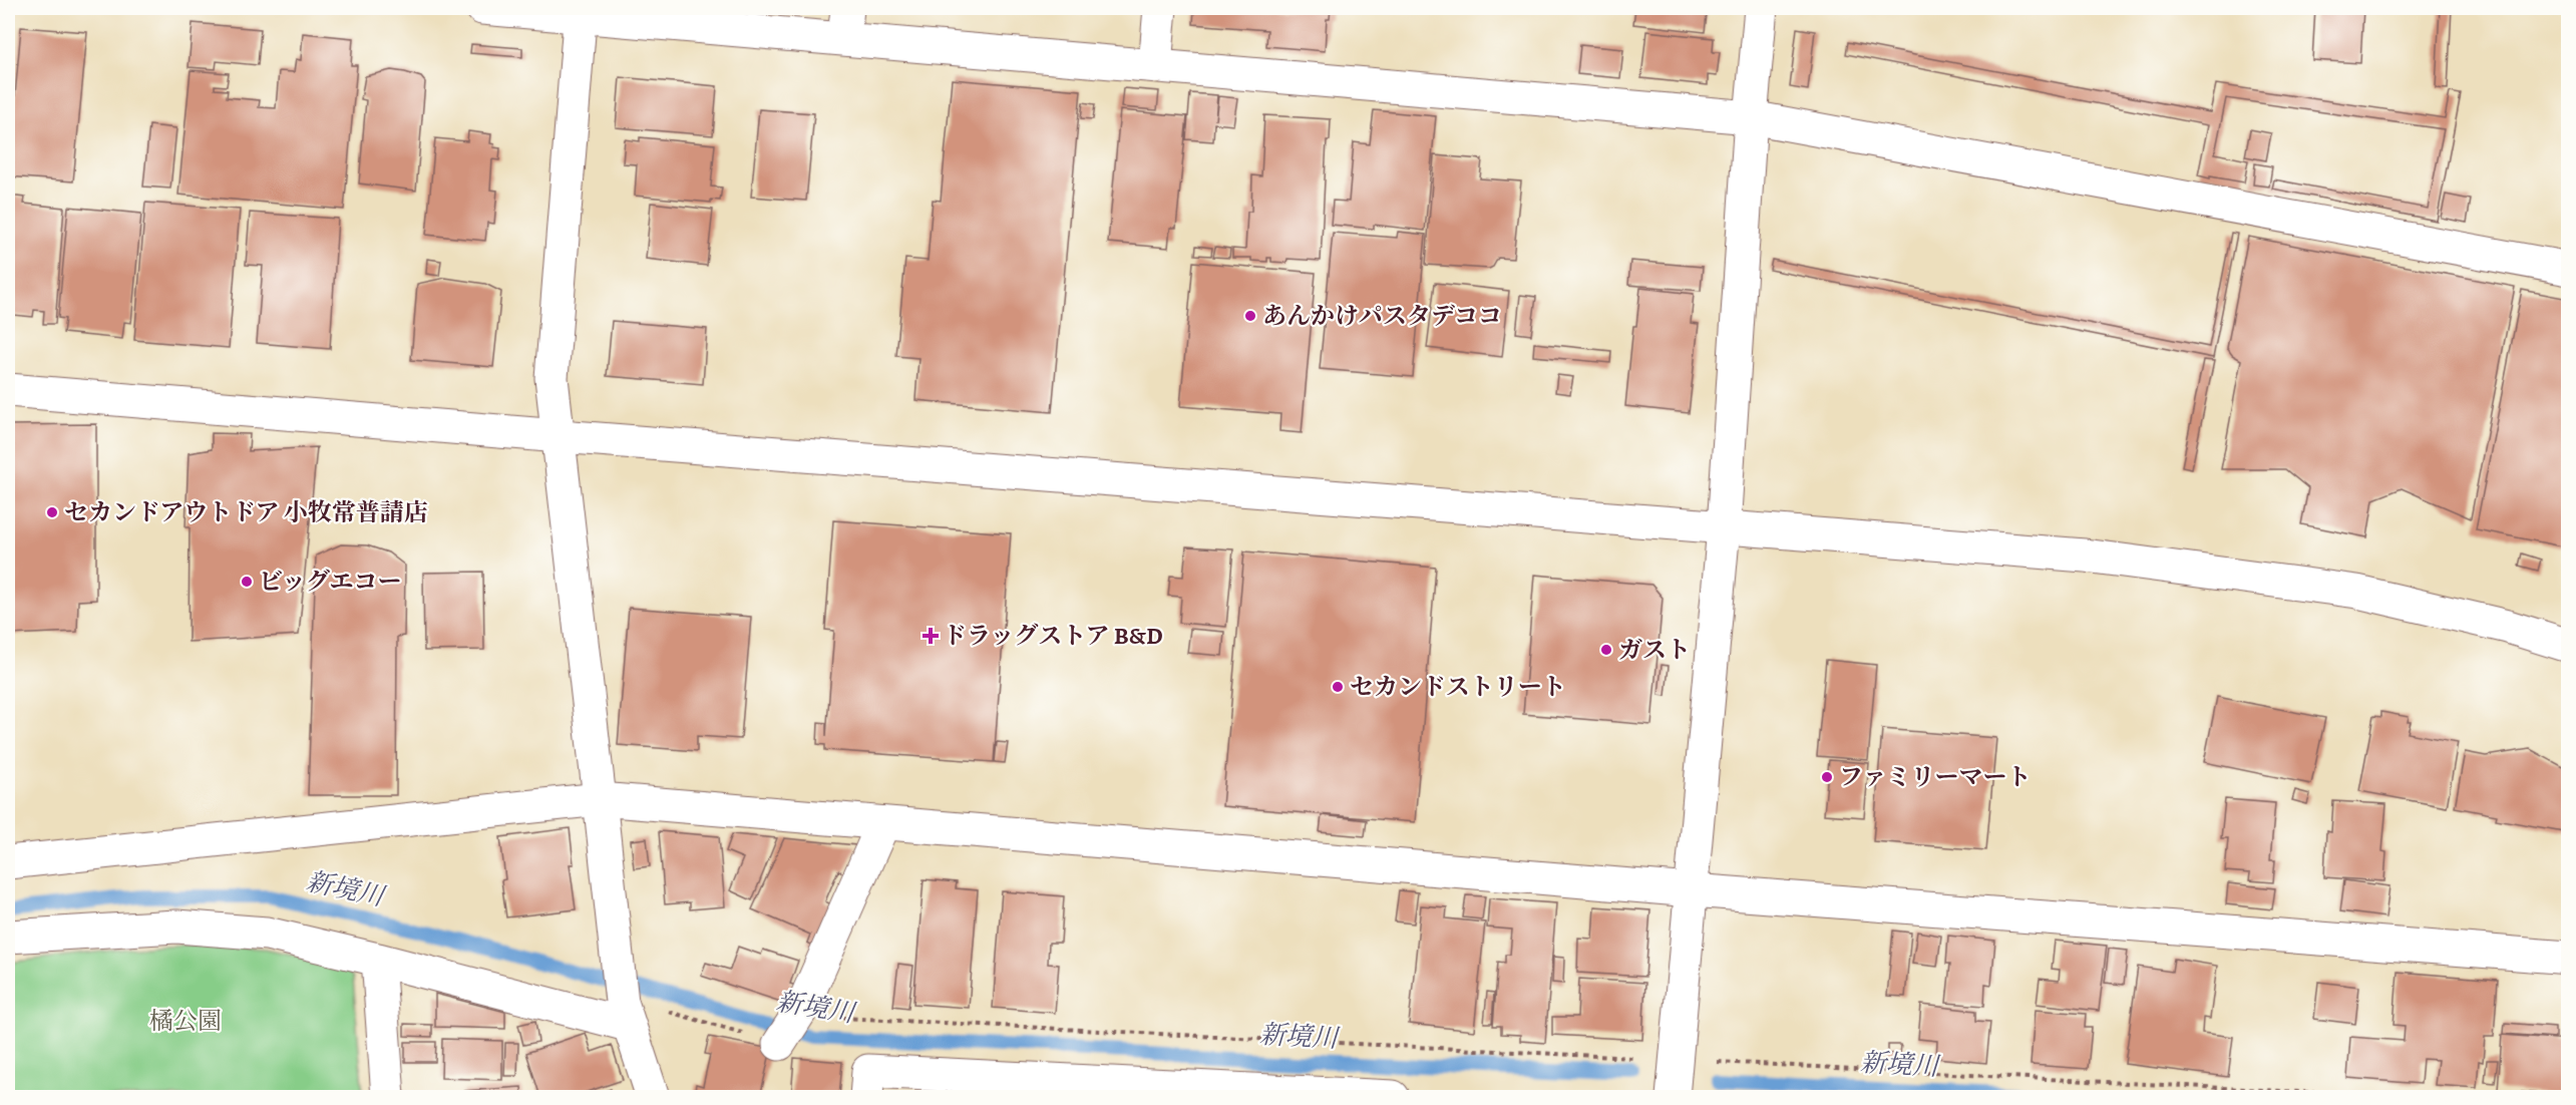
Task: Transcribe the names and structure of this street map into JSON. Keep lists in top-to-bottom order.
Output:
{
  "water": ["新境川"],
  "parks": ["橘公園"],
  "places": {
    "other": [
      "あんかけパスタデココ",
      "セカンドアウトドア 小牧常普請店",
      "ビッグエコー",
      "ガスト",
      "セカンドストリート",
      "ファミリーマート"
    ],
    "health": ["ドラッグストア B&D"]
  }
}
